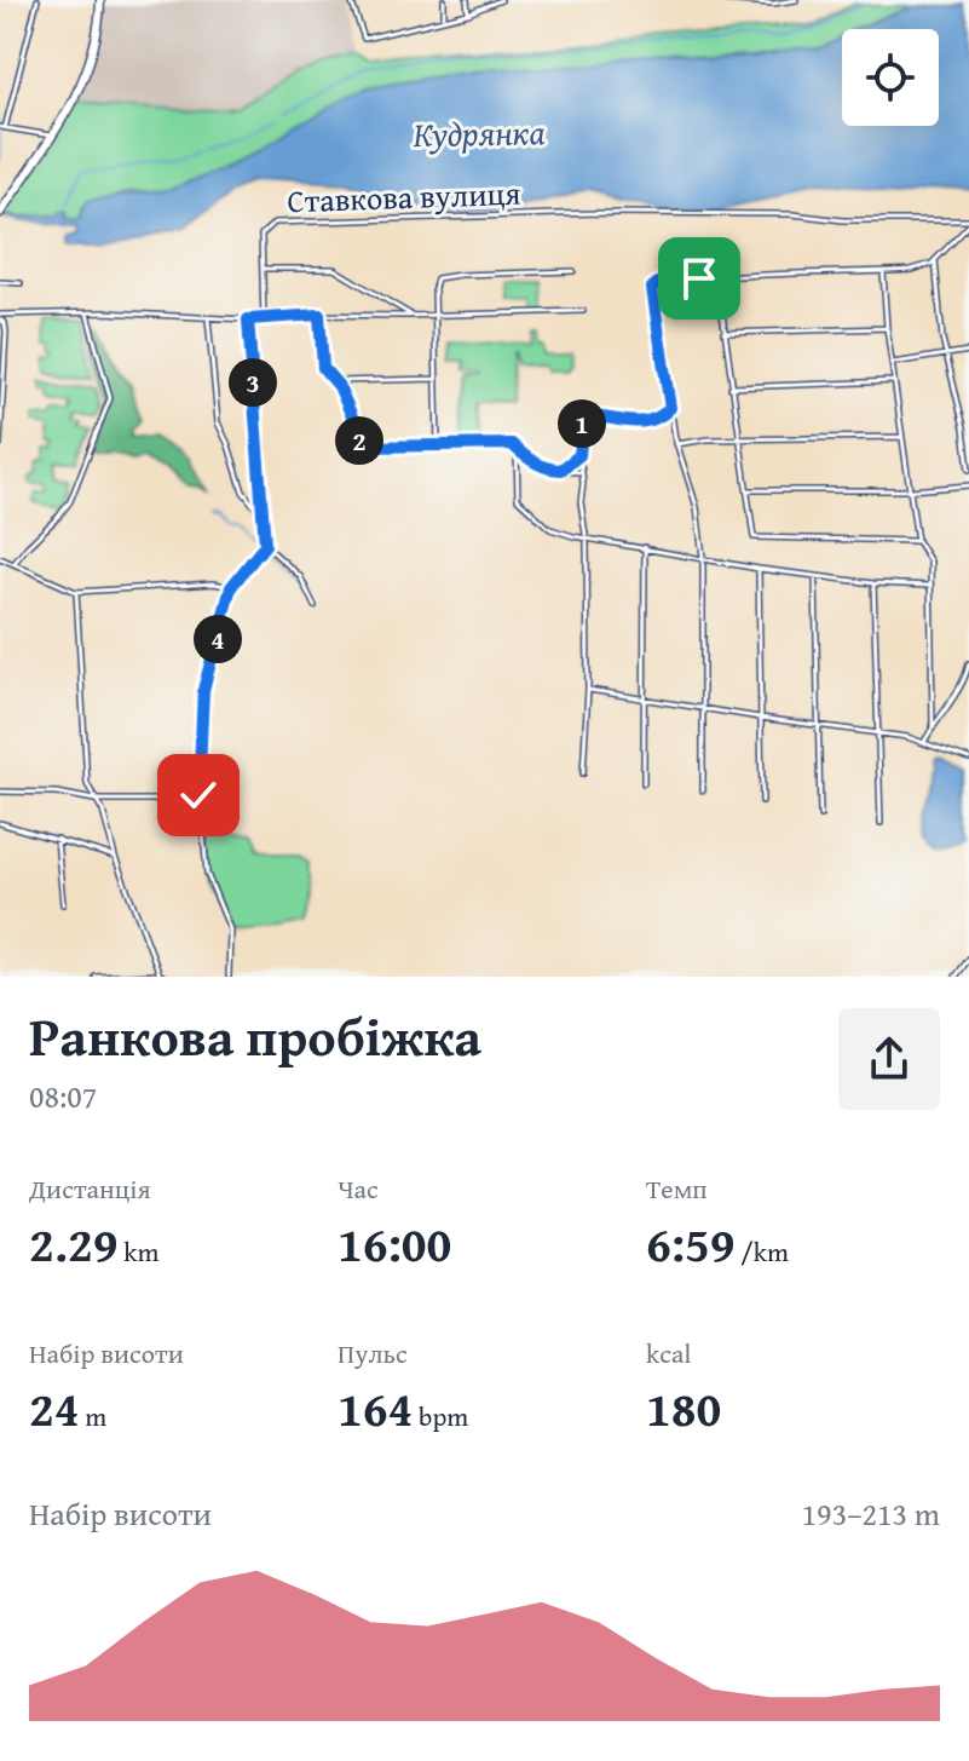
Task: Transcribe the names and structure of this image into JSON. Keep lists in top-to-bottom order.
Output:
{
  "streets": {
    "street": ["Ставкова вулиця"]
  },
  "water": ["Кудрянка"],
  "page": {
    "pins": [
      "3",
      "1",
      "2",
      "4"
    ],
    "heading": ["Ранкова пробіжка", "08:07"],
    "stats": [
      ["Дистанція", "2.29 km"],
      ["Час", "16:00"],
      ["Темп", "6:59 /km"],
      ["Набір висоти", "24 m"],
      ["Пульс", "164 bpm"],
      ["kcal", "180"]
    ],
    "chart": ["Набір висоти", "193–213 m"]
  }
}
